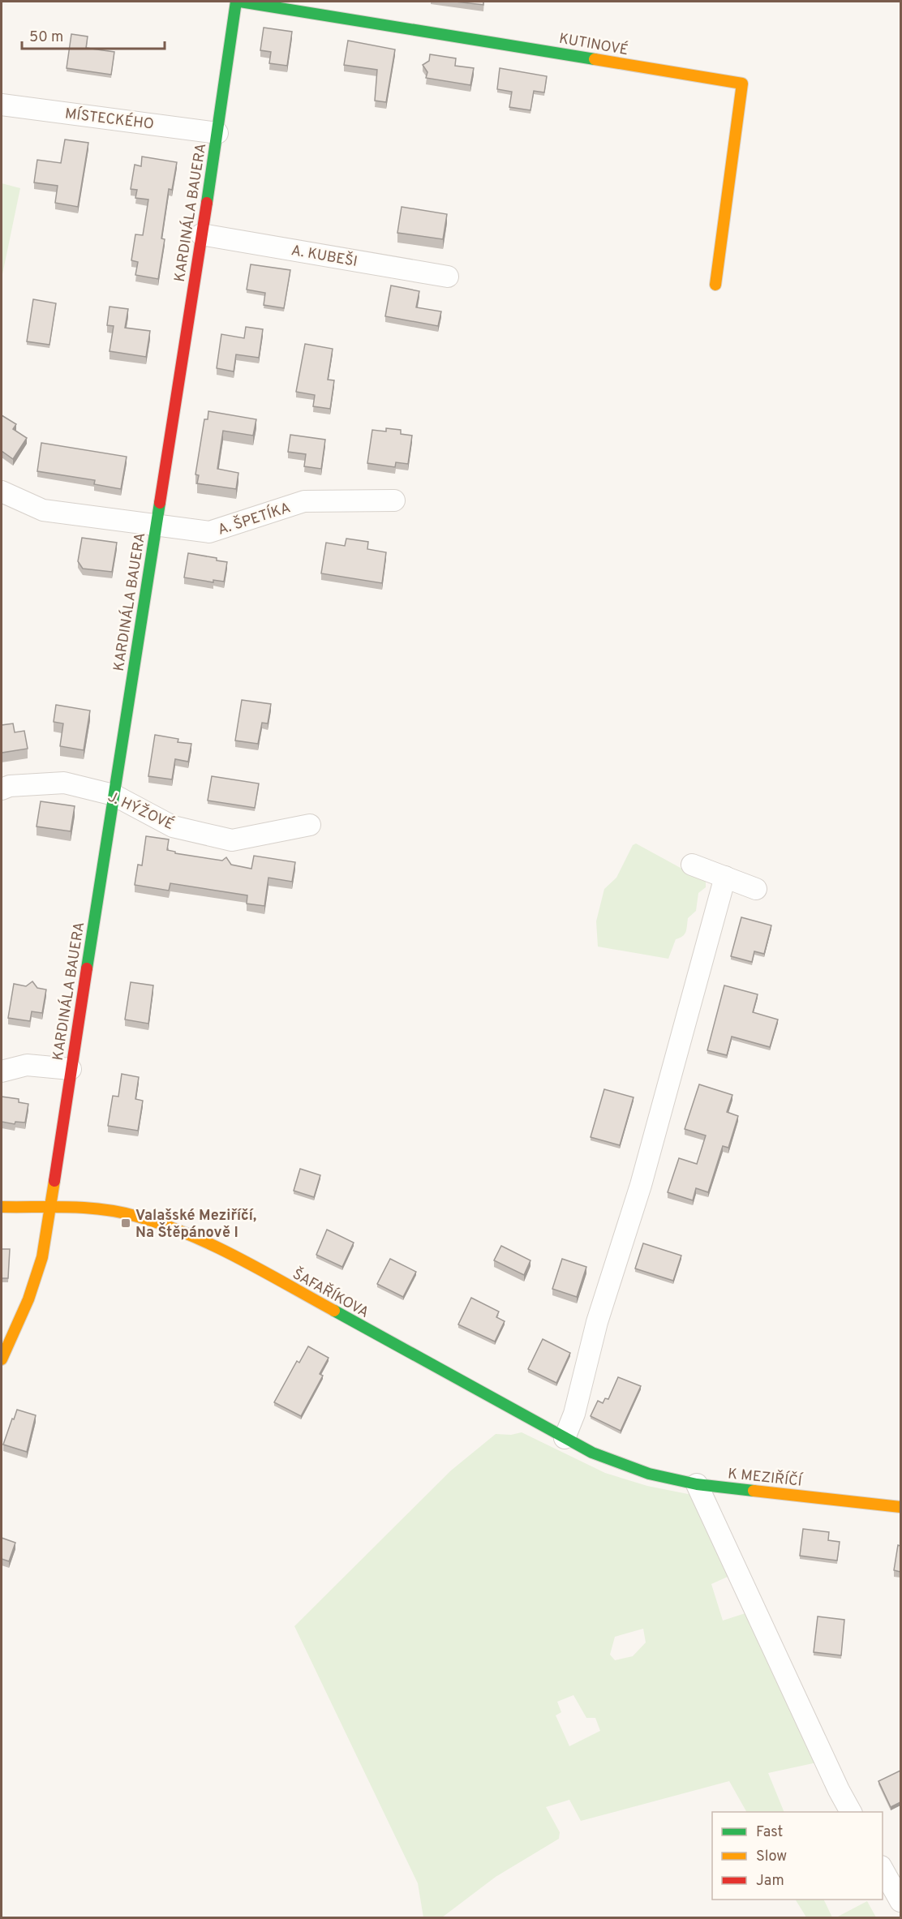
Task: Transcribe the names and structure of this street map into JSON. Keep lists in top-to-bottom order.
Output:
{
  "streets": {
    "street": [
      "KUTINOVÉ",
      "MÍSTECKÉHO",
      "KARDINÁLA BAUERA",
      "A. KUBEŠI",
      "A. ŠPETÍKA",
      "J. HÝŽOVÉ",
      "ŠAFAŘÍKOVA",
      "K MEZIŘÍČÍ"
    ]
  },
  "crossings": [
    ["MÍSTECKÉHO", "KARDINÁLA BAUERA"],
    ["KARDINÁLA BAUERA", "A. KUBEŠI"],
    ["KARDINÁLA BAUERA", "A. ŠPETÍKA"],
    ["KARDINÁLA BAUERA", "J. HÝŽOVÉ"],
    ["KARDINÁLA BAUERA", "ŠAFAŘÍKOVA"],
    ["ŠAFAŘÍKOVA", "K MEZIŘÍČÍ"]
  ],
  "places": {
    "transit": ["Valašské Meziříčí, Na Štěpánově I"]
  },
  "legend": ["Fast", "Slow", "Jam"],
  "scale_bar": "50 m"
}
